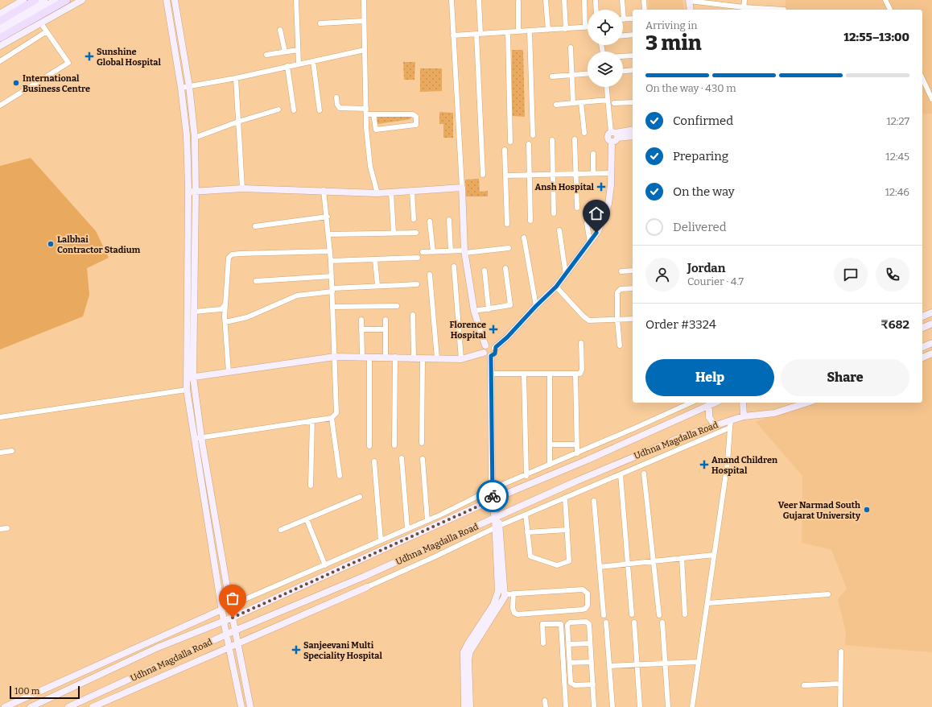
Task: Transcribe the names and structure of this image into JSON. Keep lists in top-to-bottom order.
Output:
{
  "streets": {
    "street": ["Udhna Magdalla Road"]
  },
  "places": {
    "health": [
      "Sunshine Global Hospital",
      "Ansh Hospital",
      "Florence Hospital",
      "Anand Children Hospital",
      "Sanjeevani Multi Speciality Hospital"
    ],
    "other": ["International Business Centre", "Lalbhai Contractor Stadium", "Veer Narmad South Gujarat University"]
  },
  "scale_bar": "100 m",
  "page": {
    "heading": ["3 min", "Arriving in", "12:55–13:00"],
    "panel": [
      "Jordan",
      "Courier · 4.7",
      "Order #3324",
      "₹682"
    ],
    "bar": "On the way · 430 m",
    "list": [
      ["Confirmed", "12:27"],
      ["Preparing", "12:45"],
      ["On the way", "12:46"],
      "Delivered"
    ],
    "buttons": ["Help", "Share"],
    "scale": "100 m"
  }
}
